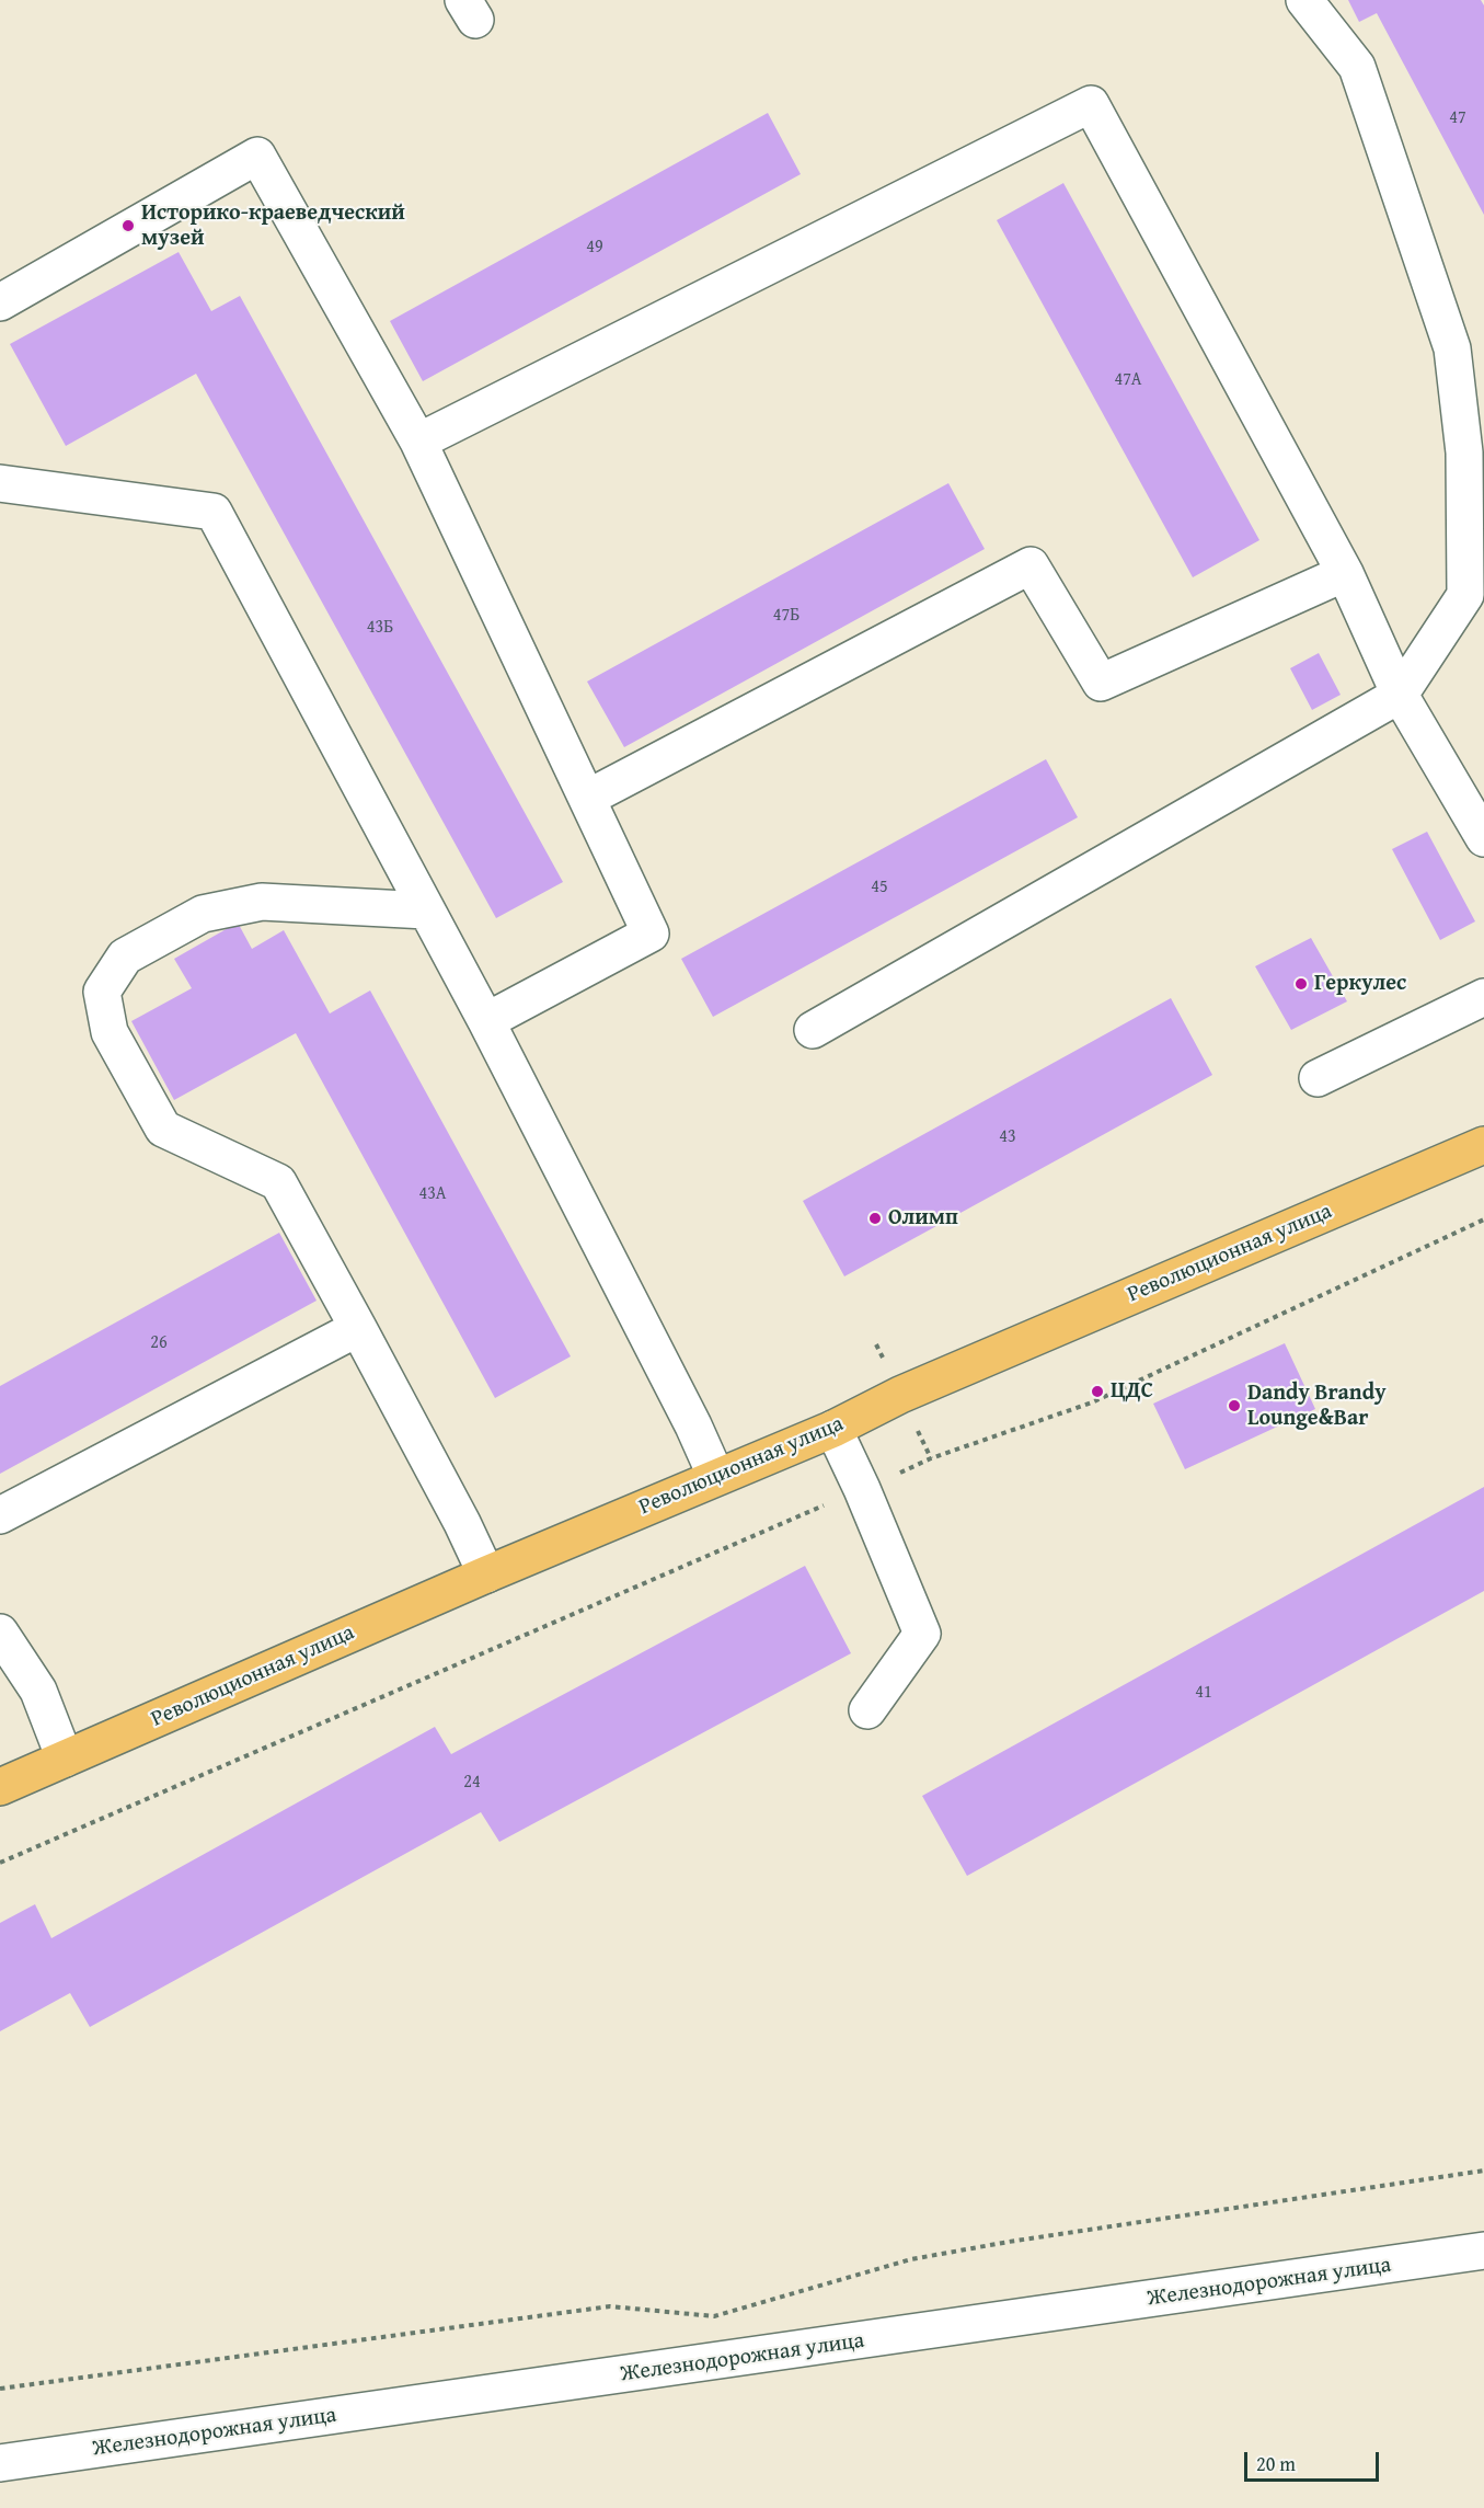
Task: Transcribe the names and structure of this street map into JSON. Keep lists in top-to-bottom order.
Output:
{
  "streets": {
    "main road": ["Революционная улица"],
    "street": ["Железнодорожная улица"]
  },
  "places": [
    "Историко-краеведческий музей",
    "Геркулес",
    "Олимп",
    "ЦДС",
    "Dandy Brandy Lounge&Bar"
  ],
  "house_numbers": [
    "47",
    "49",
    "47А",
    "47Б",
    "43Б",
    "45",
    "43",
    "43А",
    "26",
    "41",
    "24"
  ],
  "scale_bar": "20 m"
}
